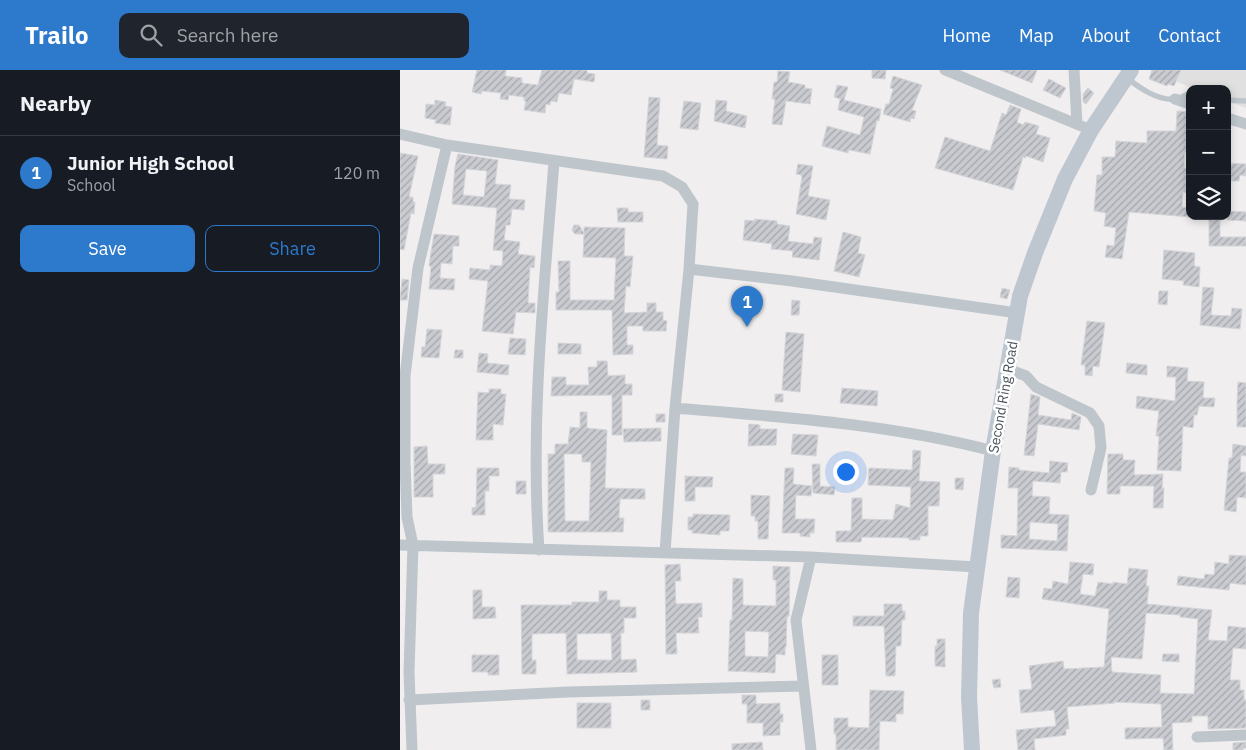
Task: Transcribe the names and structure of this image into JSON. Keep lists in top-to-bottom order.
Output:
{
  "streets": {
    "street": ["Second Ring Road"]
  },
  "page": {
    "header": "Trailo",
    "search": "Search here",
    "nav": [
      "Home",
      "Map",
      "About",
      "Contact"
    ],
    "heading": "Nearby",
    "map_buttons": ["+", "−"],
    "list": [
      {
        "mark": "1",
        "name": "Junior High School",
        "note": "School",
        "value": "120 m"
      }
    ],
    "buttons": ["Save", "Share"],
    "pins": "1"
  }
}
